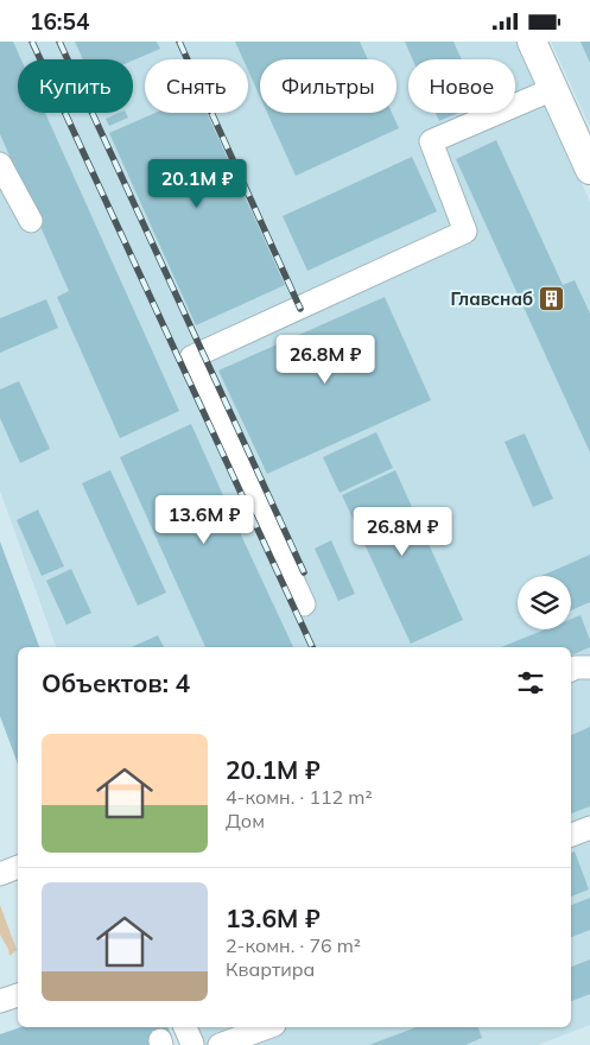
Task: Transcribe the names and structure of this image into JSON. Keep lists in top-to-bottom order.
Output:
{
  "places": {
    "building": ["Главснаб"]
  },
  "page": {
    "status": "16:54",
    "chip": [
      "Купить",
      "Снять",
      "Фильтры",
      "Новое"
    ],
    "price": [
      "20.1M ₽",
      "26.8M ₽",
      "13.6M ₽",
      "26.8M ₽"
    ],
    "heading": "Объектов: 4",
    "list": [
      {
        "name": "20.1M ₽",
        "note": "4-комн. · 112 m² · Дом"
      },
      {
        "name": "13.6M ₽",
        "note": "2-комн. · 76 m² · Квартира"
      }
    ]
  }
}
